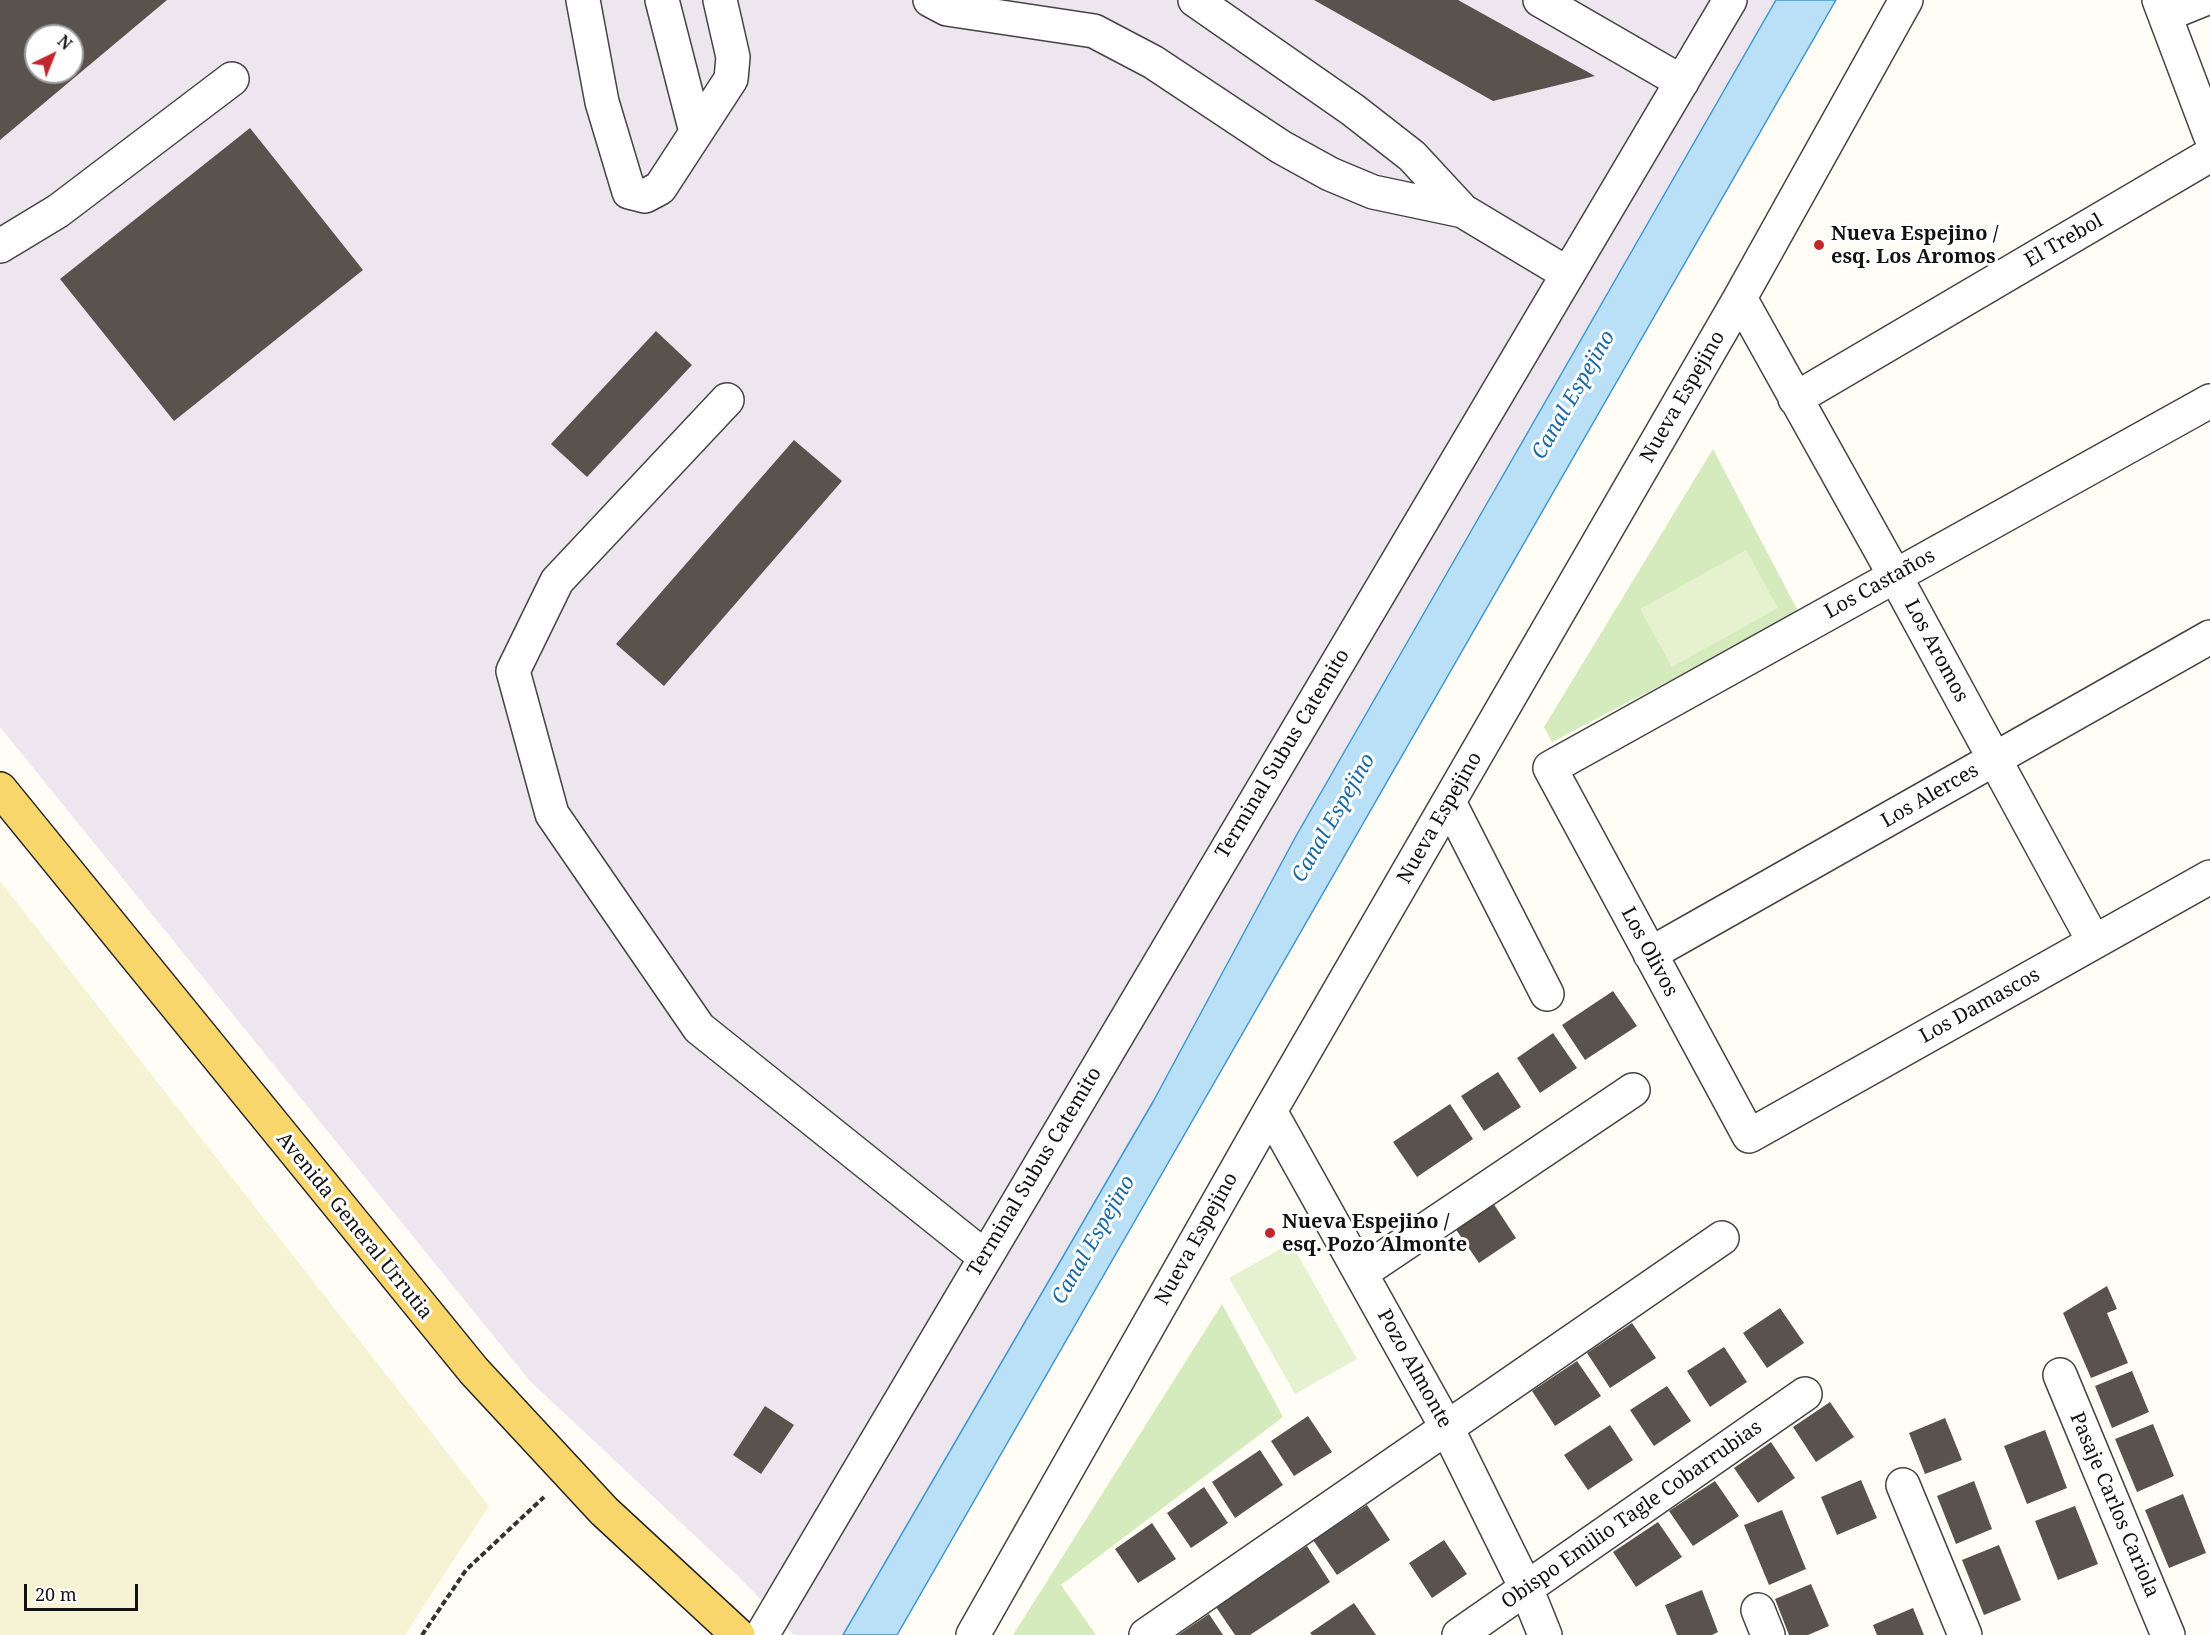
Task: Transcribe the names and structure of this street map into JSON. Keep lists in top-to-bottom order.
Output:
{
  "streets": {
    "main road": ["Avenida General Urrutia"],
    "street": [
      "El Trebol",
      "Nueva Espejino",
      "Los Castaños",
      "Los Aromos",
      "Terminal Subus Catemito",
      "Los Alerces",
      "Los Olivos",
      "Los Damascos",
      "Pozo Almonte",
      "Pasaje Carlos Cariola",
      "Obispo Emilio Tagle Cobarrubias"
    ]
  },
  "crossings": [
    ["El Trebol", "Los Aromos"],
    ["Nueva Espejino", "Los Aromos"],
    ["Nueva Espejino", "Pozo Almonte"],
    ["Los Castaños", "Los Aromos"],
    ["Los Castaños", "Los Olivos"],
    ["Los Aromos", "Los Alerces"],
    ["Los Aromos", "Los Damascos"],
    ["Los Alerces", "Los Olivos"],
    ["Los Olivos", "Los Damascos"],
    ["Pozo Almonte", "Obispo Emilio Tagle Cobarrubias"]
  ],
  "water": ["Canal Espejino"],
  "places": ["Nueva Espejino / esq. Los Aromos", "Nueva Espejino / esq. Pozo Almonte"],
  "scale_bar": "20 m",
  "north": "top right"
}
